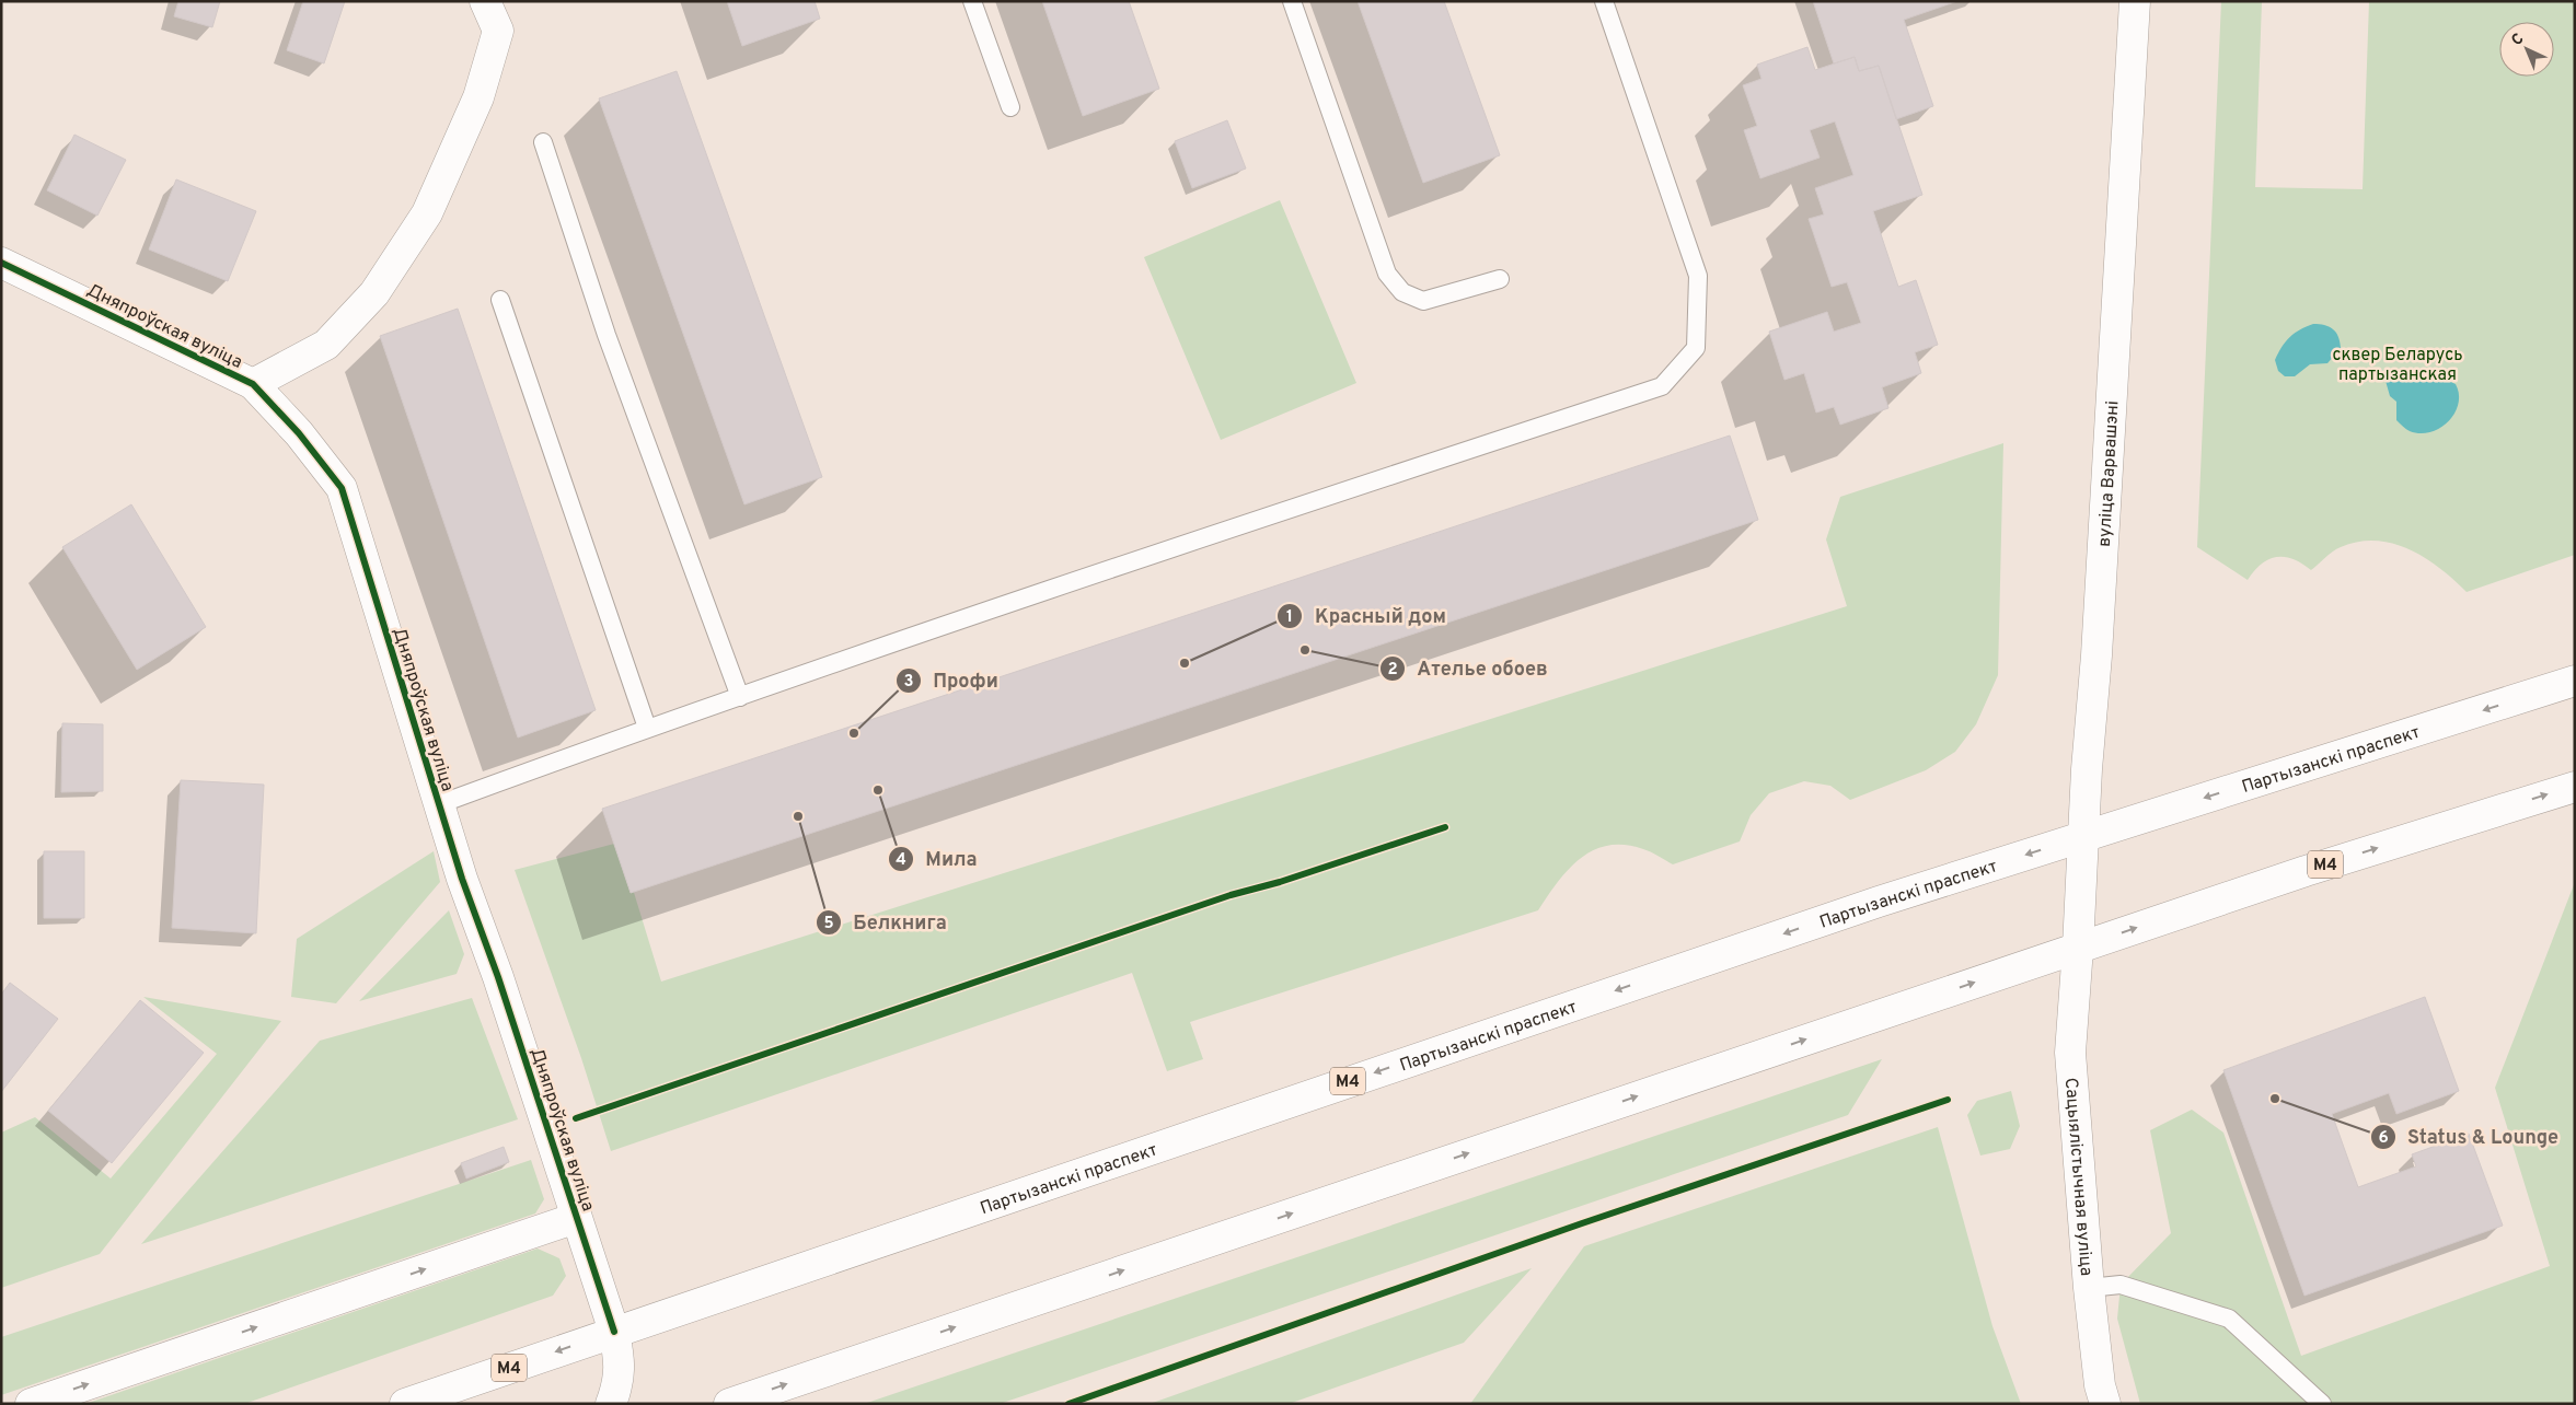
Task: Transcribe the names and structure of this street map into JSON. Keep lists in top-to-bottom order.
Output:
{
  "streets": {
    "main road": [
      "Дняпроўская вуліца",
      "вуліца Варвашэні",
      "Партызанскі праспект",
      "М4",
      "Сацыялістычная вуліца"
    ]
  },
  "crossings": [
    ["Дняпроўская вуліца", "Партызанскі праспект"],
    ["вуліца Варвашэні", "Партызанскі праспект"],
    ["вуліца Варвашэні", "М4"],
    ["вуліца Варвашэні", "Сацыялістычная вуліца"],
    ["М4", "Сацыялістычная вуліца"]
  ],
  "parks": ["сквер Беларусь партызанская"],
  "places": [
    "Ателье обоев",
    "Красный дом",
    "Профи",
    "Мила",
    "Белкнига",
    "Status & Lounge"
  ],
  "north": "top left"
}
